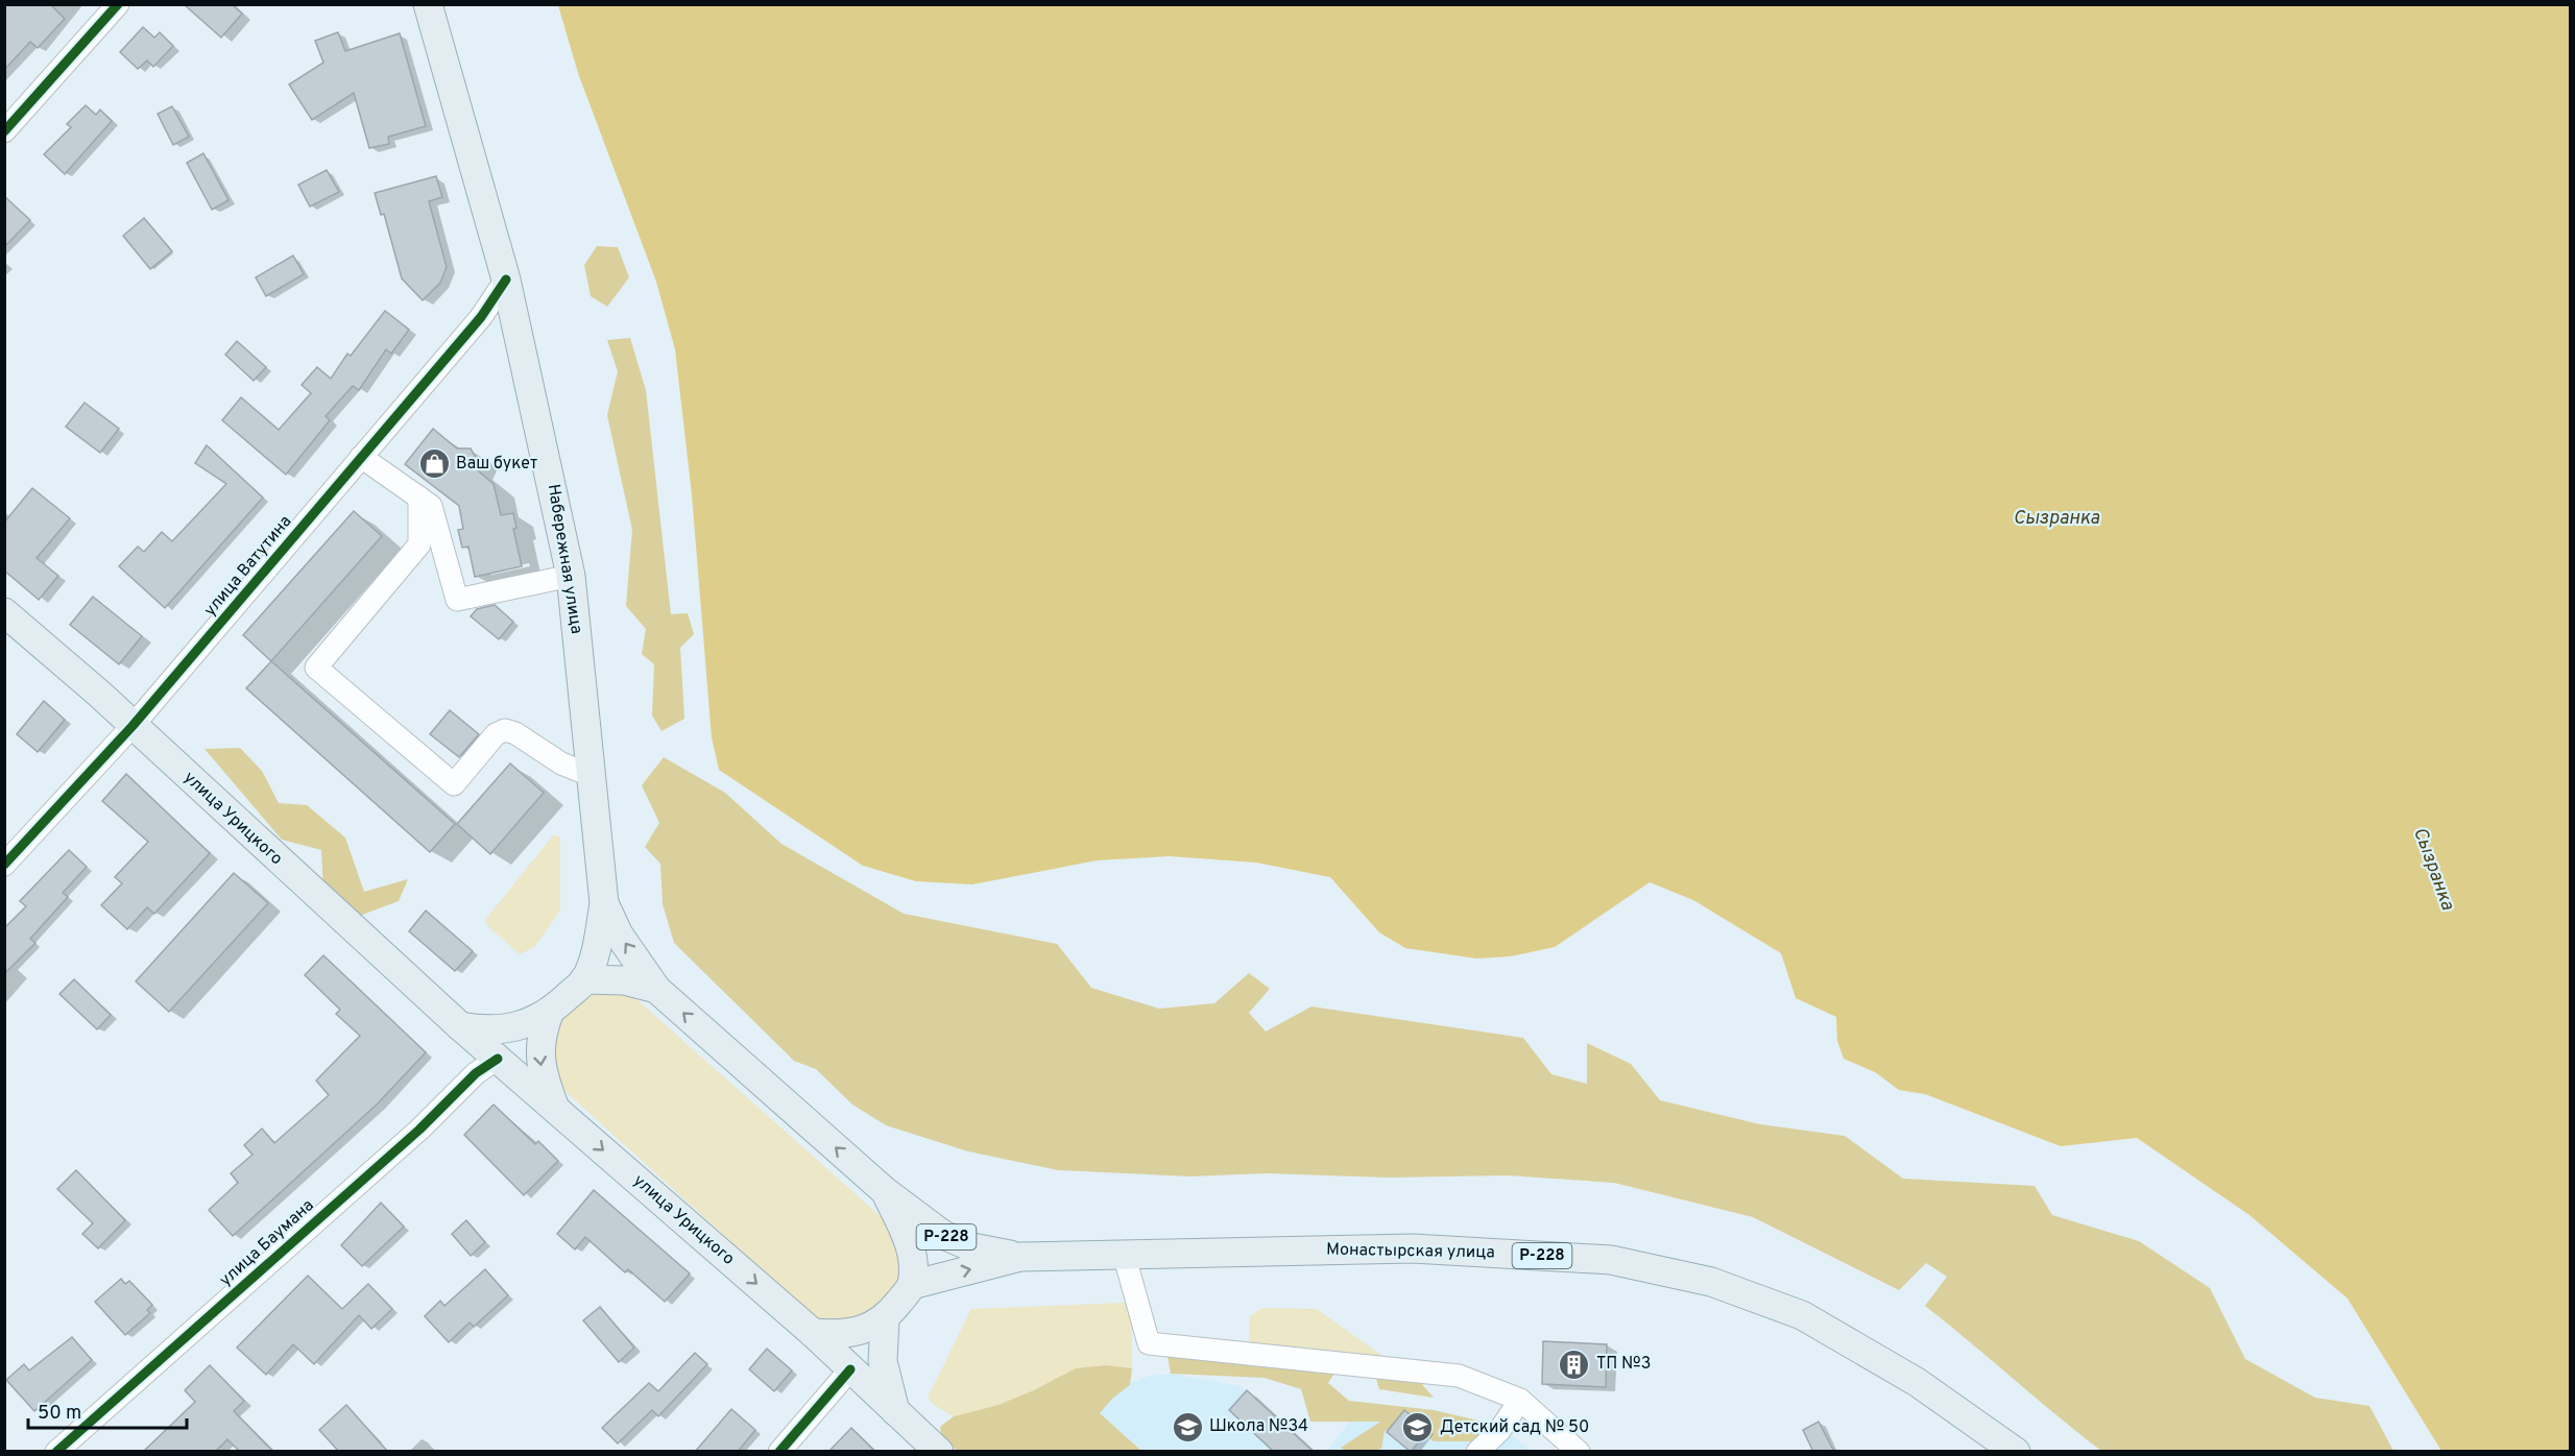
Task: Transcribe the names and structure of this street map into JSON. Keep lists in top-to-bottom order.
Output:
{
  "streets": {
    "main road": [
      "Набережная улица",
      "улица Урицкого",
      "Р-228",
      "Монастырская улица"
    ],
    "street": ["улица Ватутина", "улица Баумана"]
  },
  "crossings": [
    ["Набережная улица", "улица Ватутина"],
    ["улица Ватутина", "улица Урицкого"],
    ["улица Урицкого", "улица Баумана"],
    ["Р-228", "Монастырская улица"]
  ],
  "water": ["Сызранка"],
  "places": {
    "shop": ["Ваш букет"],
    "building": ["ТП №3"],
    "school or university": ["Школа №34", "Детский сад № 50"]
  },
  "scale_bar": "50 m"
}
